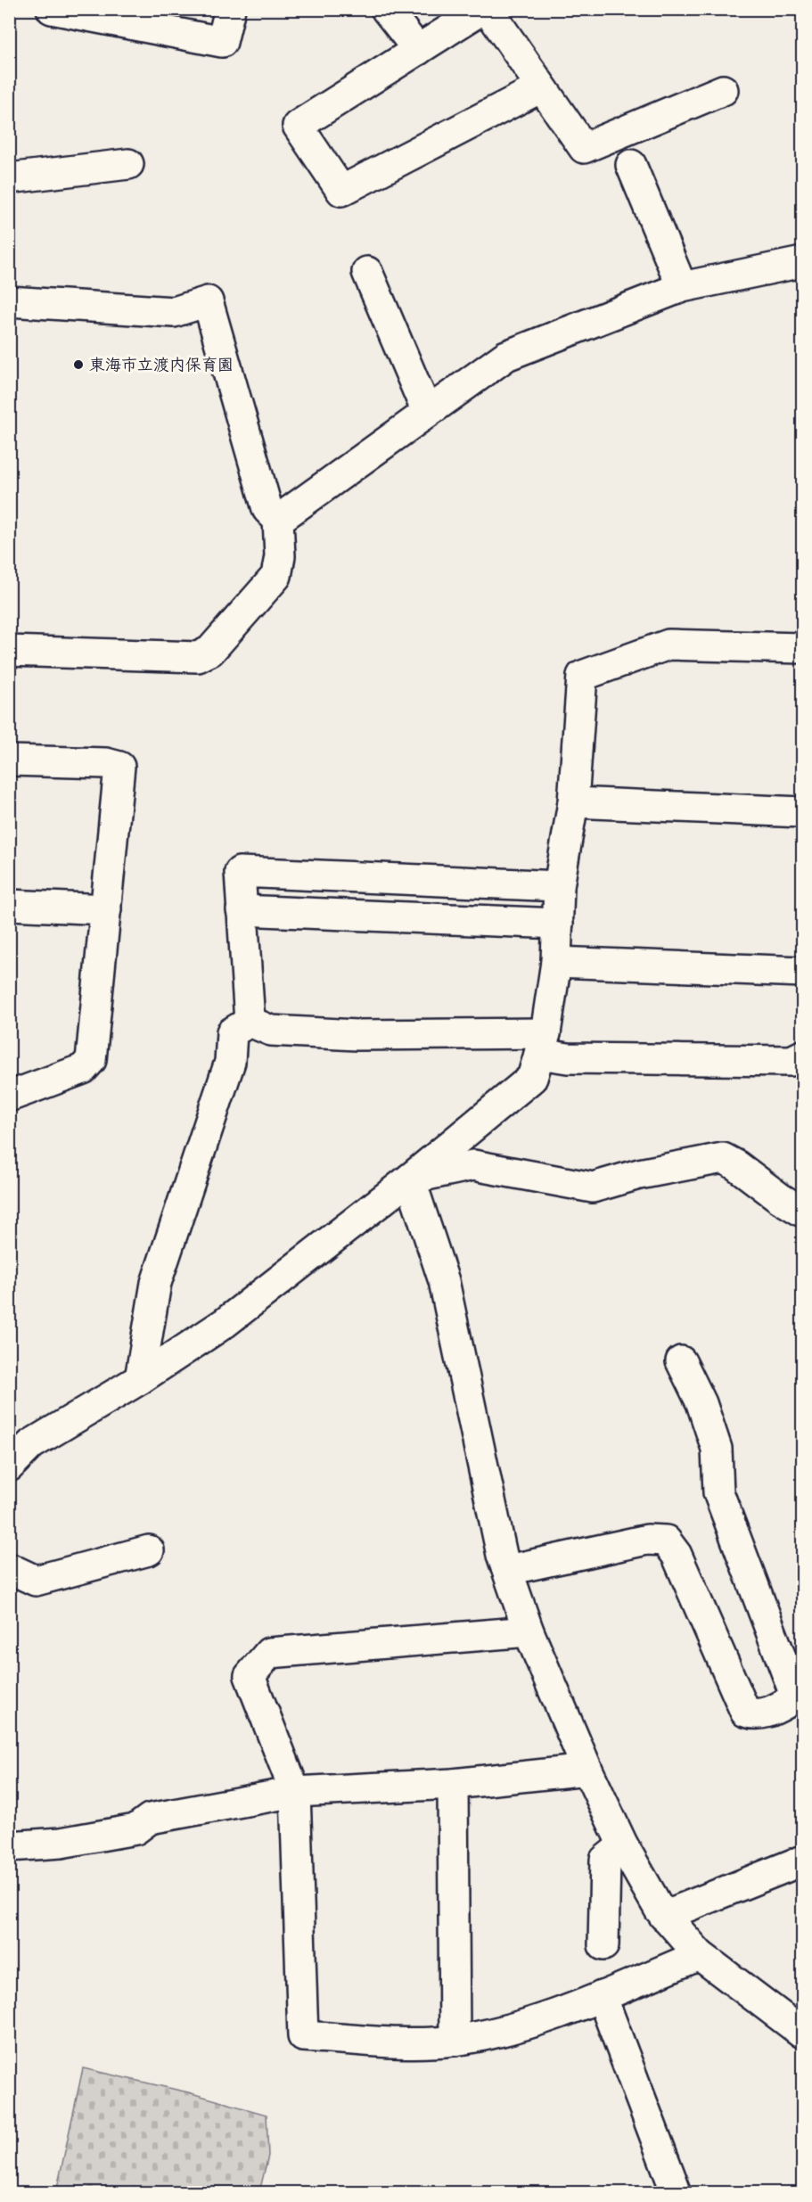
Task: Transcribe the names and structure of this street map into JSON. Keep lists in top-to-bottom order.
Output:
{
  "places": ["東海市立渡内保育園"]
}
